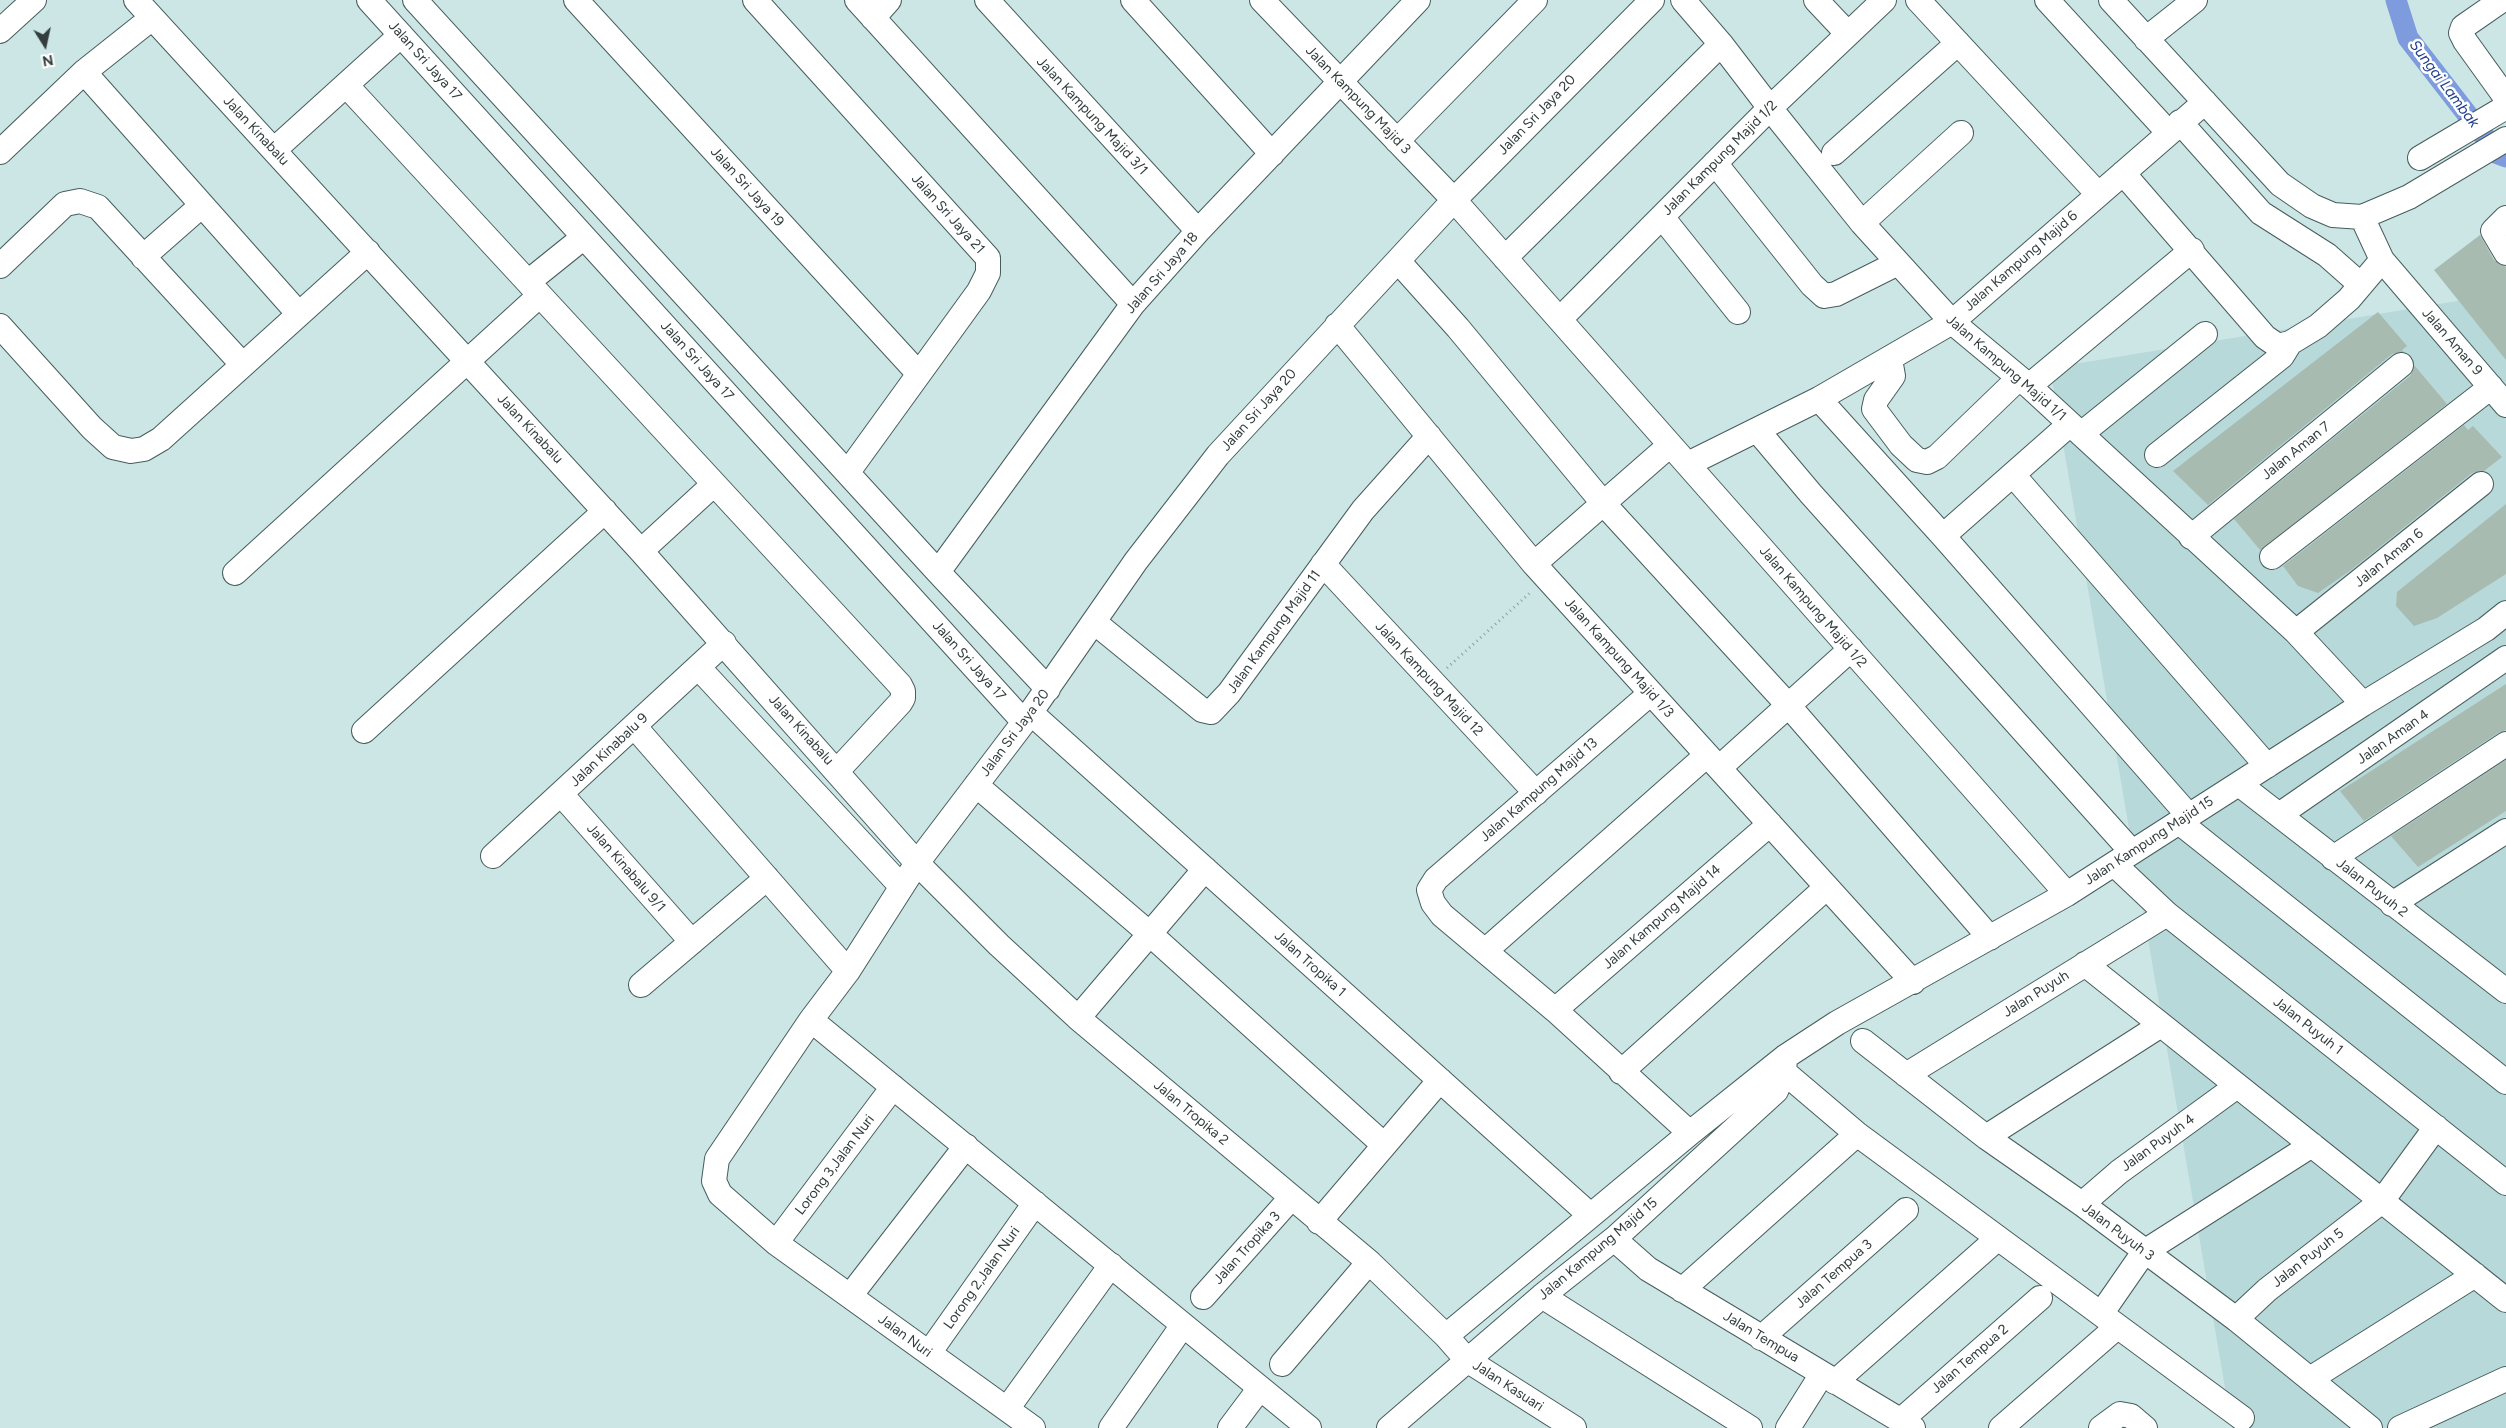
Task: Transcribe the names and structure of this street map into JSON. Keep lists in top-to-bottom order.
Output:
{
  "streets": {
    "street": [
      "Jalan Sri Jaya 17",
      "Jalan Kampung Majid 3",
      "Jalan Sri Jaya 20",
      "Jalan Kampung Majid 3/1",
      "Jalan Kinabalu",
      "Jalan Kampung Majid 1/2",
      "Jalan Sri Jaya 19",
      "Jalan Sri Jaya 21",
      "Jalan Kampung Majid 6",
      "Jalan Sri Jaya 18",
      "Jalan Aman 9",
      "Jalan Kampung Majid 1/1",
      "Jalan Aman 7",
      "Jalan Aman 6",
      "Jalan Kampung Majid 11",
      "Jalan Kampung Majid 1/3",
      "Jalan Kampung Majid 12",
      "Jalan Aman 4",
      "Jalan Kinabalu 9",
      "Jalan Kampung Majid 13",
      "Jalan Kampung Majid 15",
      "Jalan Kinabalu 9/1",
      "Jalan Puyuh 2",
      "Jalan Kampung Majid 14",
      "Jalan Tropika 1",
      "Jalan Puyuh",
      "Jalan Puyuh 1",
      "Jalan Tropika 2",
      "Jalan Puyuh 4",
      "Lorong 3,Jalan Nuri",
      "Jalan Puyuh 3",
      "Jalan Tropika 3",
      "Jalan Puyuh 5",
      "Jalan Tempua 3",
      "Lorong 2,Jalan Nuri",
      "Jalan Nuri",
      "Jalan Tempua",
      "Jalan Tempua 2",
      "Jalan Kasuari"
    ]
  },
  "crossings": [
    ["Jalan Sri Jaya 17", "Jalan Sri Jaya 20"],
    ["Jalan Sri Jaya 17", "Jalan Tropika 1"],
    ["Jalan Kampung Majid 3", "Jalan Sri Jaya 20"],
    ["Jalan Kampung Majid 3", "Jalan Kampung Majid 1/2"],
    ["Jalan Kampung Majid 3", "Jalan Sri Jaya 18"],
    ["Jalan Sri Jaya 20", "Jalan Kinabalu"],
    ["Jalan Sri Jaya 20", "Jalan Kampung Majid 1/2"],
    ["Jalan Sri Jaya 20", "Jalan Kampung Majid 11"],
    ["Jalan Sri Jaya 20", "Jalan Kampung Majid 1/3"],
    ["Jalan Sri Jaya 20", "Jalan Tropika 1"],
    ["Jalan Sri Jaya 20", "Jalan Tropika 2"],
    ["Jalan Sri Jaya 20", "Jalan Nuri"],
    ["Jalan Kampung Majid 3/1", "Jalan Sri Jaya 18"],
    ["Jalan Kinabalu", "Jalan Kinabalu 9"],
    ["Jalan Kinabalu", "Jalan Tropika 2"],
    ["Jalan Kampung Majid 1/2", "Jalan Kampung Majid 6"],
    ["Jalan Kampung Majid 1/2", "Jalan Kampung Majid 1/1"],
    ["Jalan Kampung Majid 1/2", "Jalan Kampung Majid 15"],
    ["Jalan Sri Jaya 19", "Jalan Sri Jaya 21"],
    ["Jalan Kampung Majid 6", "Jalan Kampung Majid 1/1"],
    ["Jalan Kampung Majid 6", "Jalan Puyuh 1"],
    ["Jalan Kampung Majid 1/1", "Jalan Aman 7"],
    ["Jalan Kampung Majid 1/1", "Jalan Aman 6"],
    ["Jalan Kampung Majid 1/1", "Jalan Kampung Majid 15"],
    ["Jalan Kampung Majid 11", "Jalan Kampung Majid 1/3"],
    ["Jalan Kampung Majid 11", "Jalan Kampung Majid 12"],
    ["Jalan Kampung Majid 1/3", "Jalan Kampung Majid 13"],
    ["Jalan Kampung Majid 1/3", "Jalan Kampung Majid 15"],
    ["Jalan Kampung Majid 1/3", "Jalan Kampung Majid 14"],
    ["Jalan Kampung Majid 12", "Jalan Kampung Majid 13"],
    ["Jalan Aman 4", "Jalan Puyuh 2"],
    ["Jalan Kinabalu 9", "Jalan Kinabalu 9/1"],
    ["Jalan Kampung Majid 15", "Jalan Puyuh 2"],
    ["Jalan Kampung Majid 15", "Jalan Tropika 1"],
    ["Jalan Kampung Majid 15", "Jalan Puyuh 1"],
    ["Jalan Kampung Majid 15", "Jalan Tropika 2"],
    ["Jalan Kampung Majid 15", "Jalan Tempua"],
    ["Jalan Kampung Majid 15", "Jalan Kasuari"],
    ["Jalan Puyuh", "Jalan Puyuh 1"],
    ["Jalan Puyuh", "Jalan Puyuh 3"],
    ["Jalan Puyuh 1", "Jalan Puyuh 5"],
    ["Jalan Tropika 2", "Jalan Tropika 3"],
    ["Jalan Tropika 2", "Jalan Kasuari"],
    ["Jalan Puyuh 4", "Jalan Puyuh 3"],
    ["Lorong 3,Jalan Nuri", "Jalan Nuri"],
    ["Jalan Puyuh 3", "Jalan Puyuh 5"],
    ["Jalan Tempua 3", "Jalan Tempua"],
    ["Lorong 2,Jalan Nuri", "Jalan Nuri"],
    ["Jalan Tempua", "Jalan Tempua 2"]
  ],
  "water": ["Sungai Lambak"],
  "north": "bottom"
}
